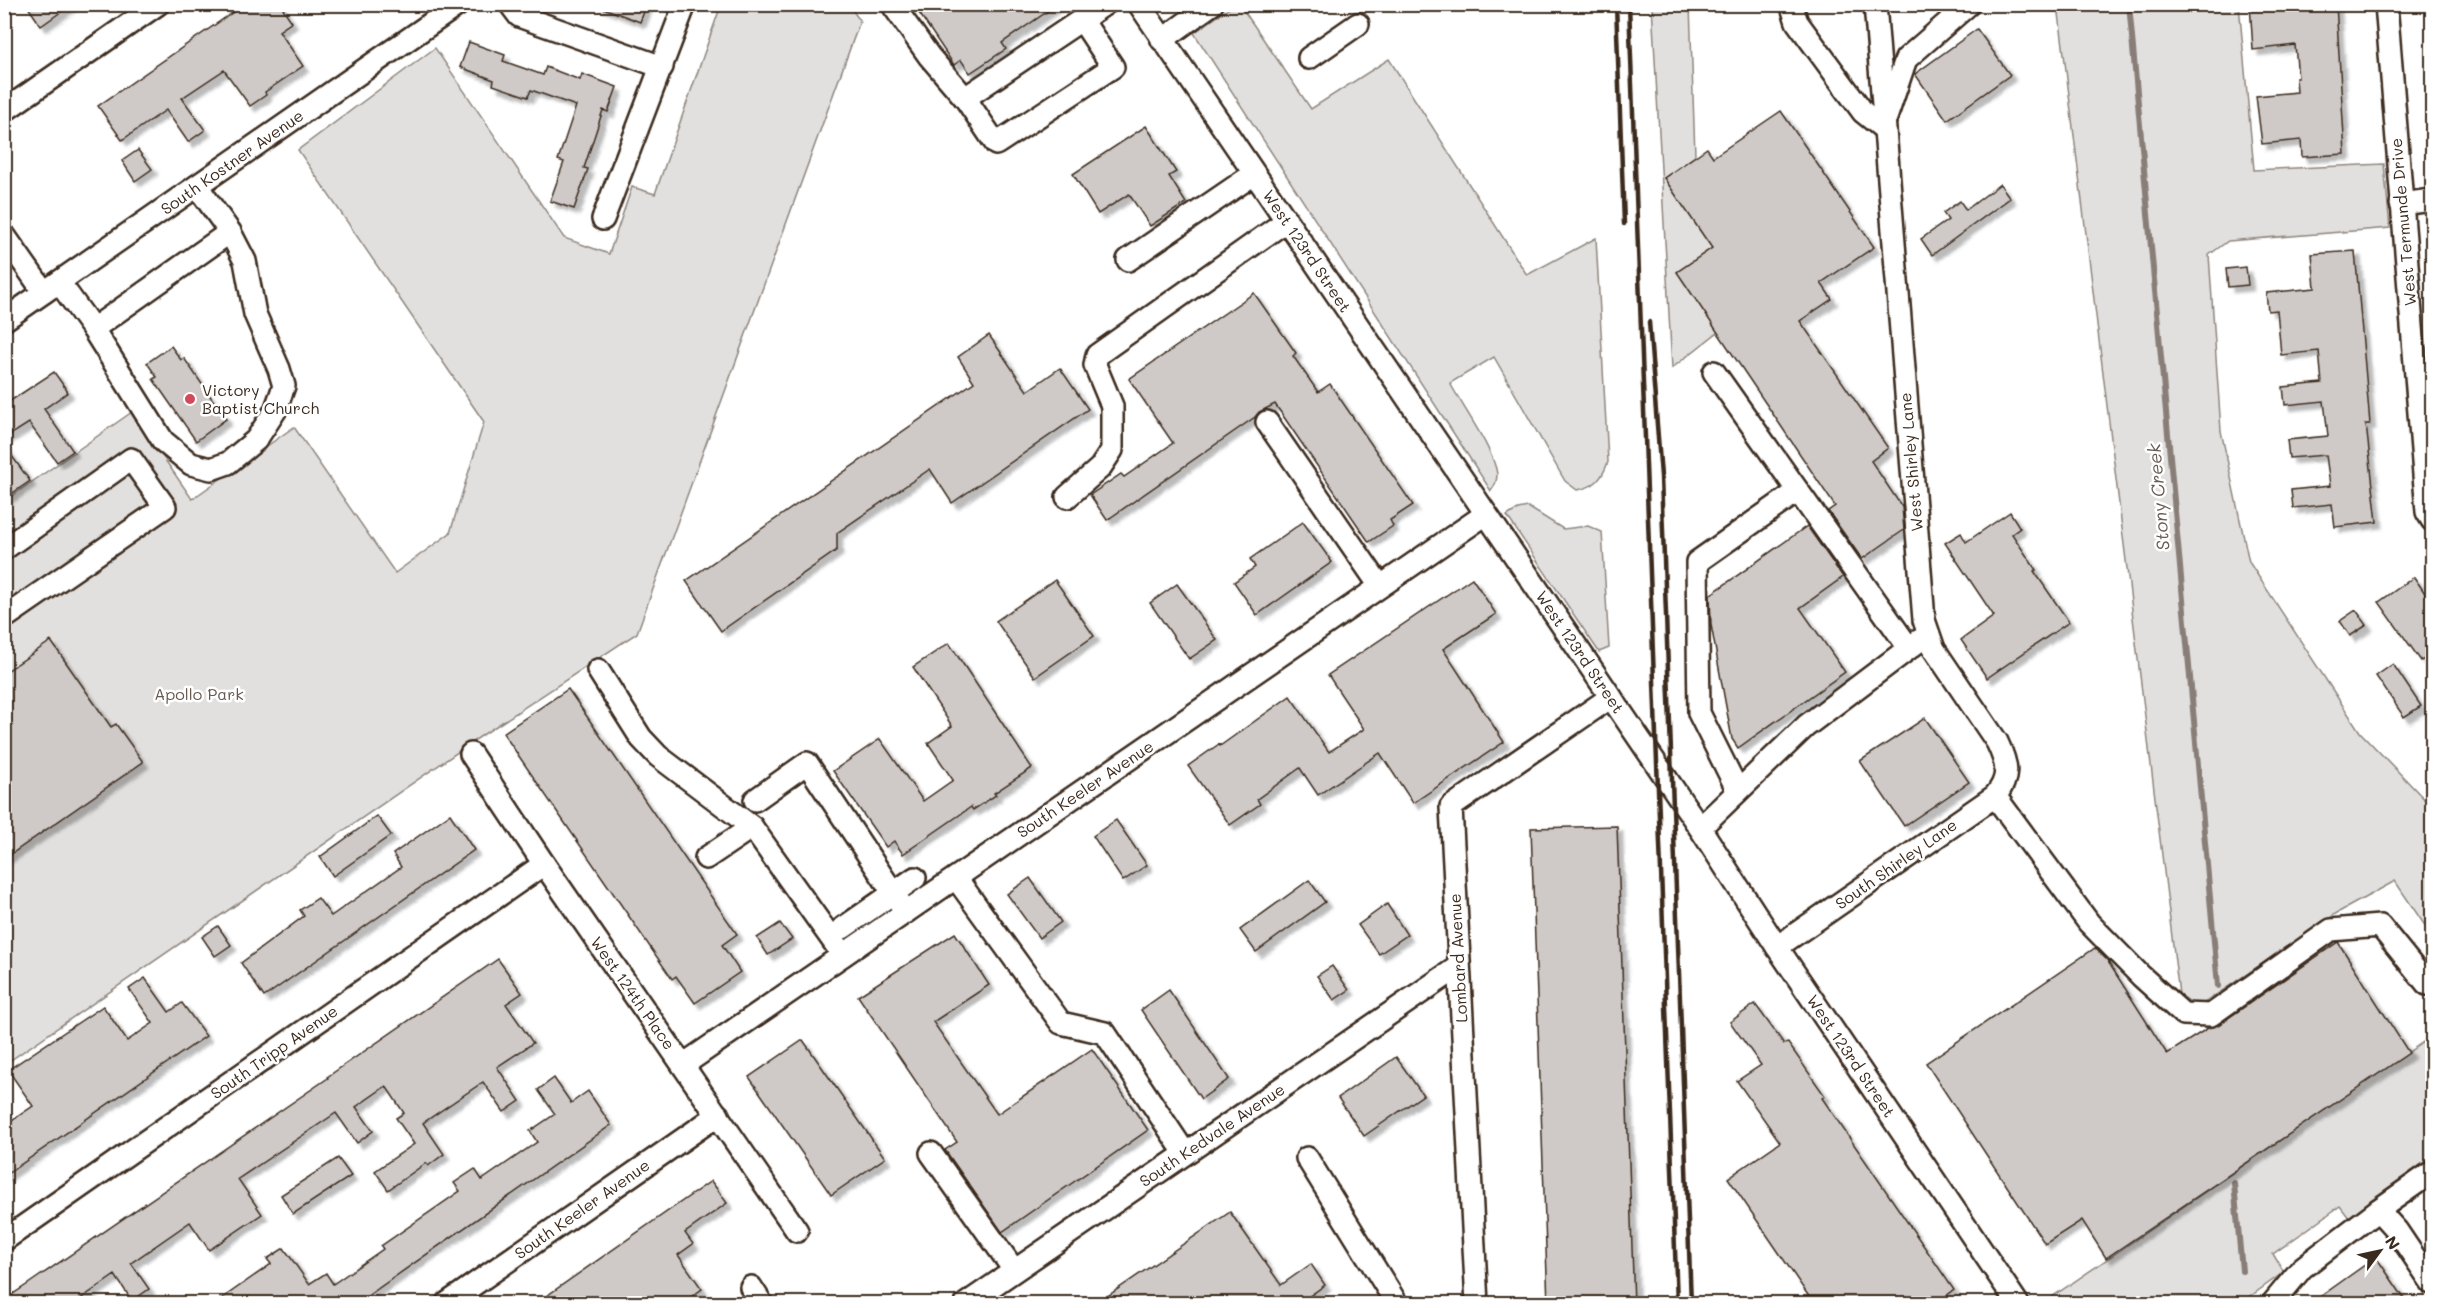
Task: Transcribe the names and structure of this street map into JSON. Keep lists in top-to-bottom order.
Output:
{
  "streets": {
    "street": [
      "South Kostner Avenue",
      "West Termunde Drive",
      "West 123rd Street",
      "West Shirley Lane",
      "South Keeler Avenue",
      "South Shirley Lane",
      "Lombard Avenue",
      "West 124th Place",
      "South Tripp Avenue",
      "South Kedvale Avenue"
    ]
  },
  "crossings": [
    ["West 123rd Street", "South Keeler Avenue"],
    ["West 123rd Street", "South Shirley Lane"],
    ["West 123rd Street", "Lombard Avenue"],
    ["West Shirley Lane", "South Shirley Lane"],
    ["South Keeler Avenue", "West 124th Place"],
    ["Lombard Avenue", "South Kedvale Avenue"],
    ["West 124th Place", "South Tripp Avenue"]
  ],
  "water": ["Stony Creek"],
  "parks": ["Apollo Park"],
  "places": ["Victory Baptist Church"],
  "north": "top right"
}
